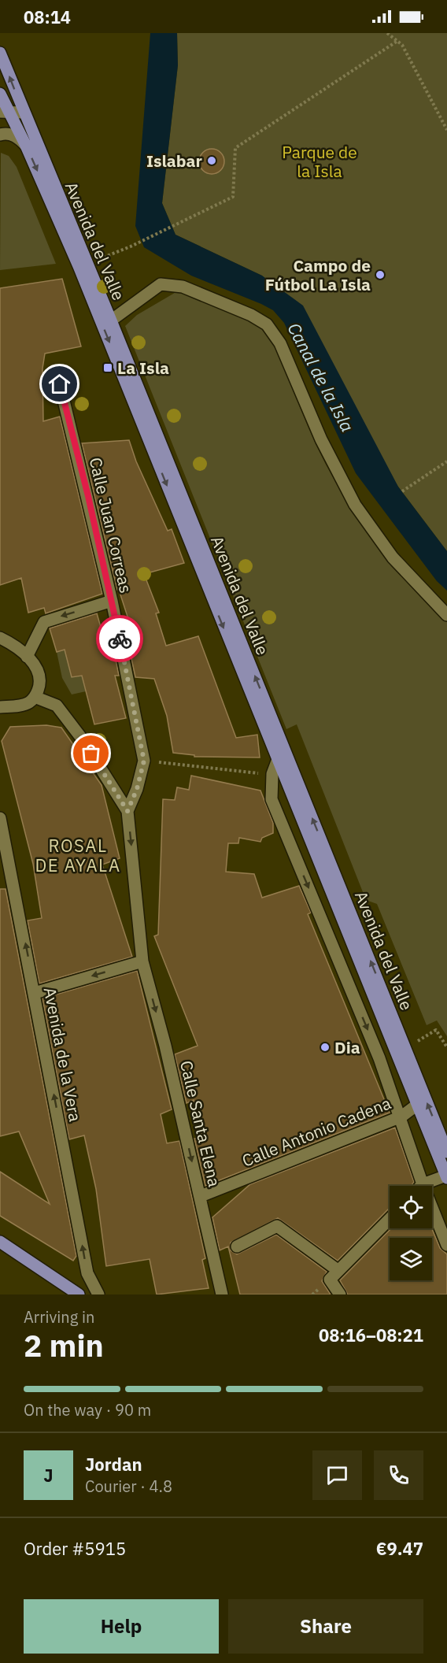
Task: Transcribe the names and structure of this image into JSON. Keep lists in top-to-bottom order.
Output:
{
  "streets": {
    "main road": ["Avenida del Valle"],
    "street": [
      "Calle Juan Correas",
      "Avenida de la Vera",
      "Calle Santa Elena",
      "Calle Antonio Cadena"
    ]
  },
  "crossings": [
    ["Avenida del Valle", "Calle Antonio Cadena"],
    ["Calle Juan Correas", "Calle Santa Elena"],
    ["Calle Santa Elena", "Calle Antonio Cadena"]
  ],
  "one_way": ["Avenida de la Vera", "Calle Santa Elena"],
  "districts": ["ROSAL DE AYALA"],
  "water": ["Canal de la Isla"],
  "parks": ["Parque de la Isla"],
  "places": {
    "other": ["Islabar", "Campo de Fútbol La Isla", "Dia"],
    "transit": ["La Isla"]
  },
  "page": {
    "status": "08:14",
    "heading": ["2 min", "Arriving in", "08:16–08:21"],
    "panel": [
      "Jordan",
      "Courier · 4.8",
      "Order #5915",
      "€9.47"
    ],
    "bar": "On the way · 90 m",
    "round": "J",
    "buttons": ["Help", "Share"]
  }
}
